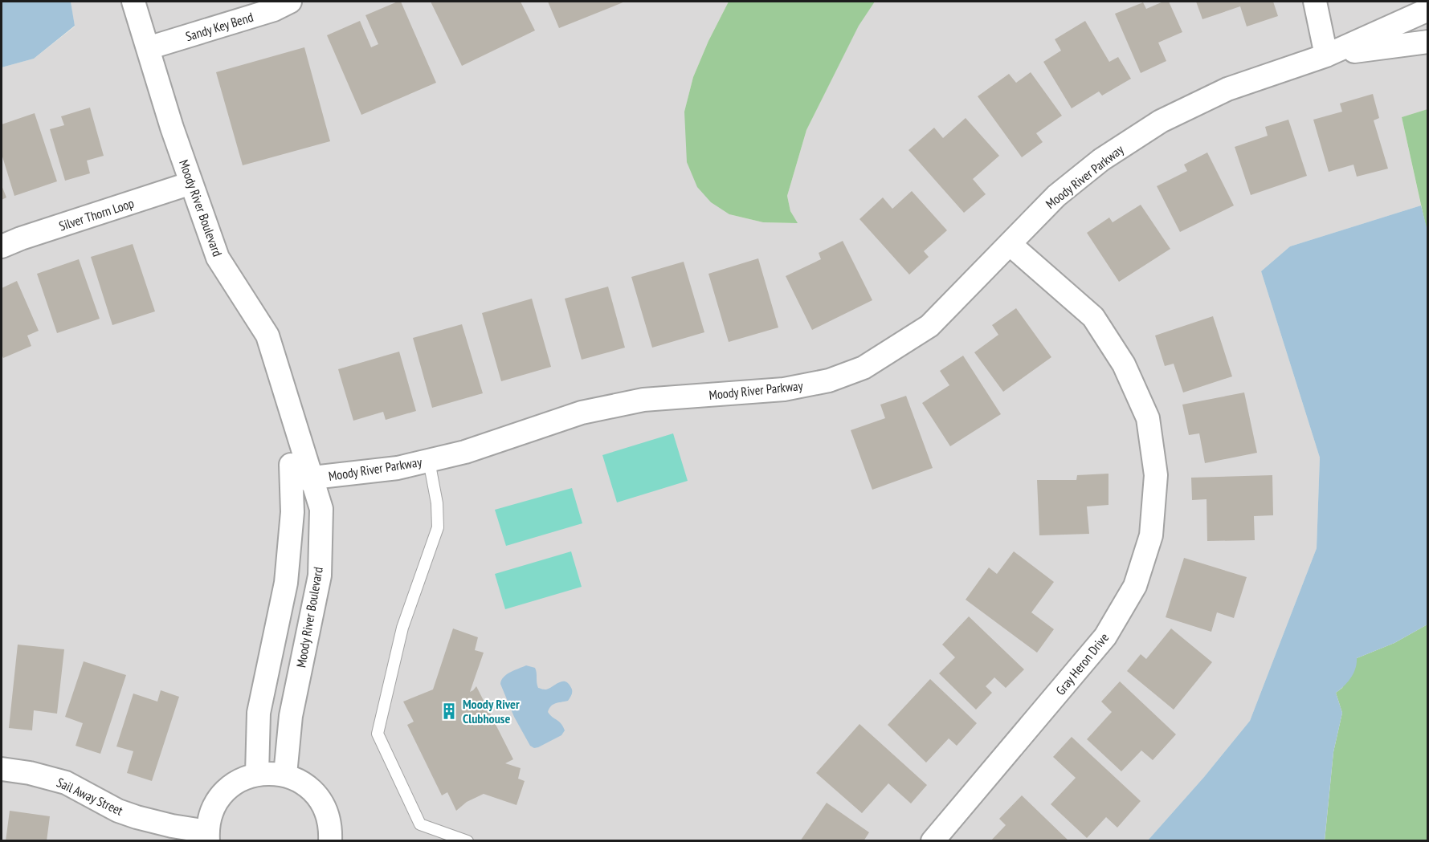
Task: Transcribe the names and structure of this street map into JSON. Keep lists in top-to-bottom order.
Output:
{
  "streets": {
    "street": [
      "Sandy Key Bend",
      "Moody River Parkway",
      "Moody River Boulevard",
      "Silver Thorn Loop",
      "Gray Heron Drive",
      "Sail Away Street"
    ]
  },
  "crossings": [
    ["Sandy Key Bend", "Moody River Boulevard"],
    ["Moody River Parkway", "Moody River Boulevard"],
    ["Moody River Parkway", "Gray Heron Drive"],
    ["Moody River Boulevard", "Silver Thorn Loop"]
  ],
  "places": {
    "building": ["Moody River Clubhouse"]
  }
}
